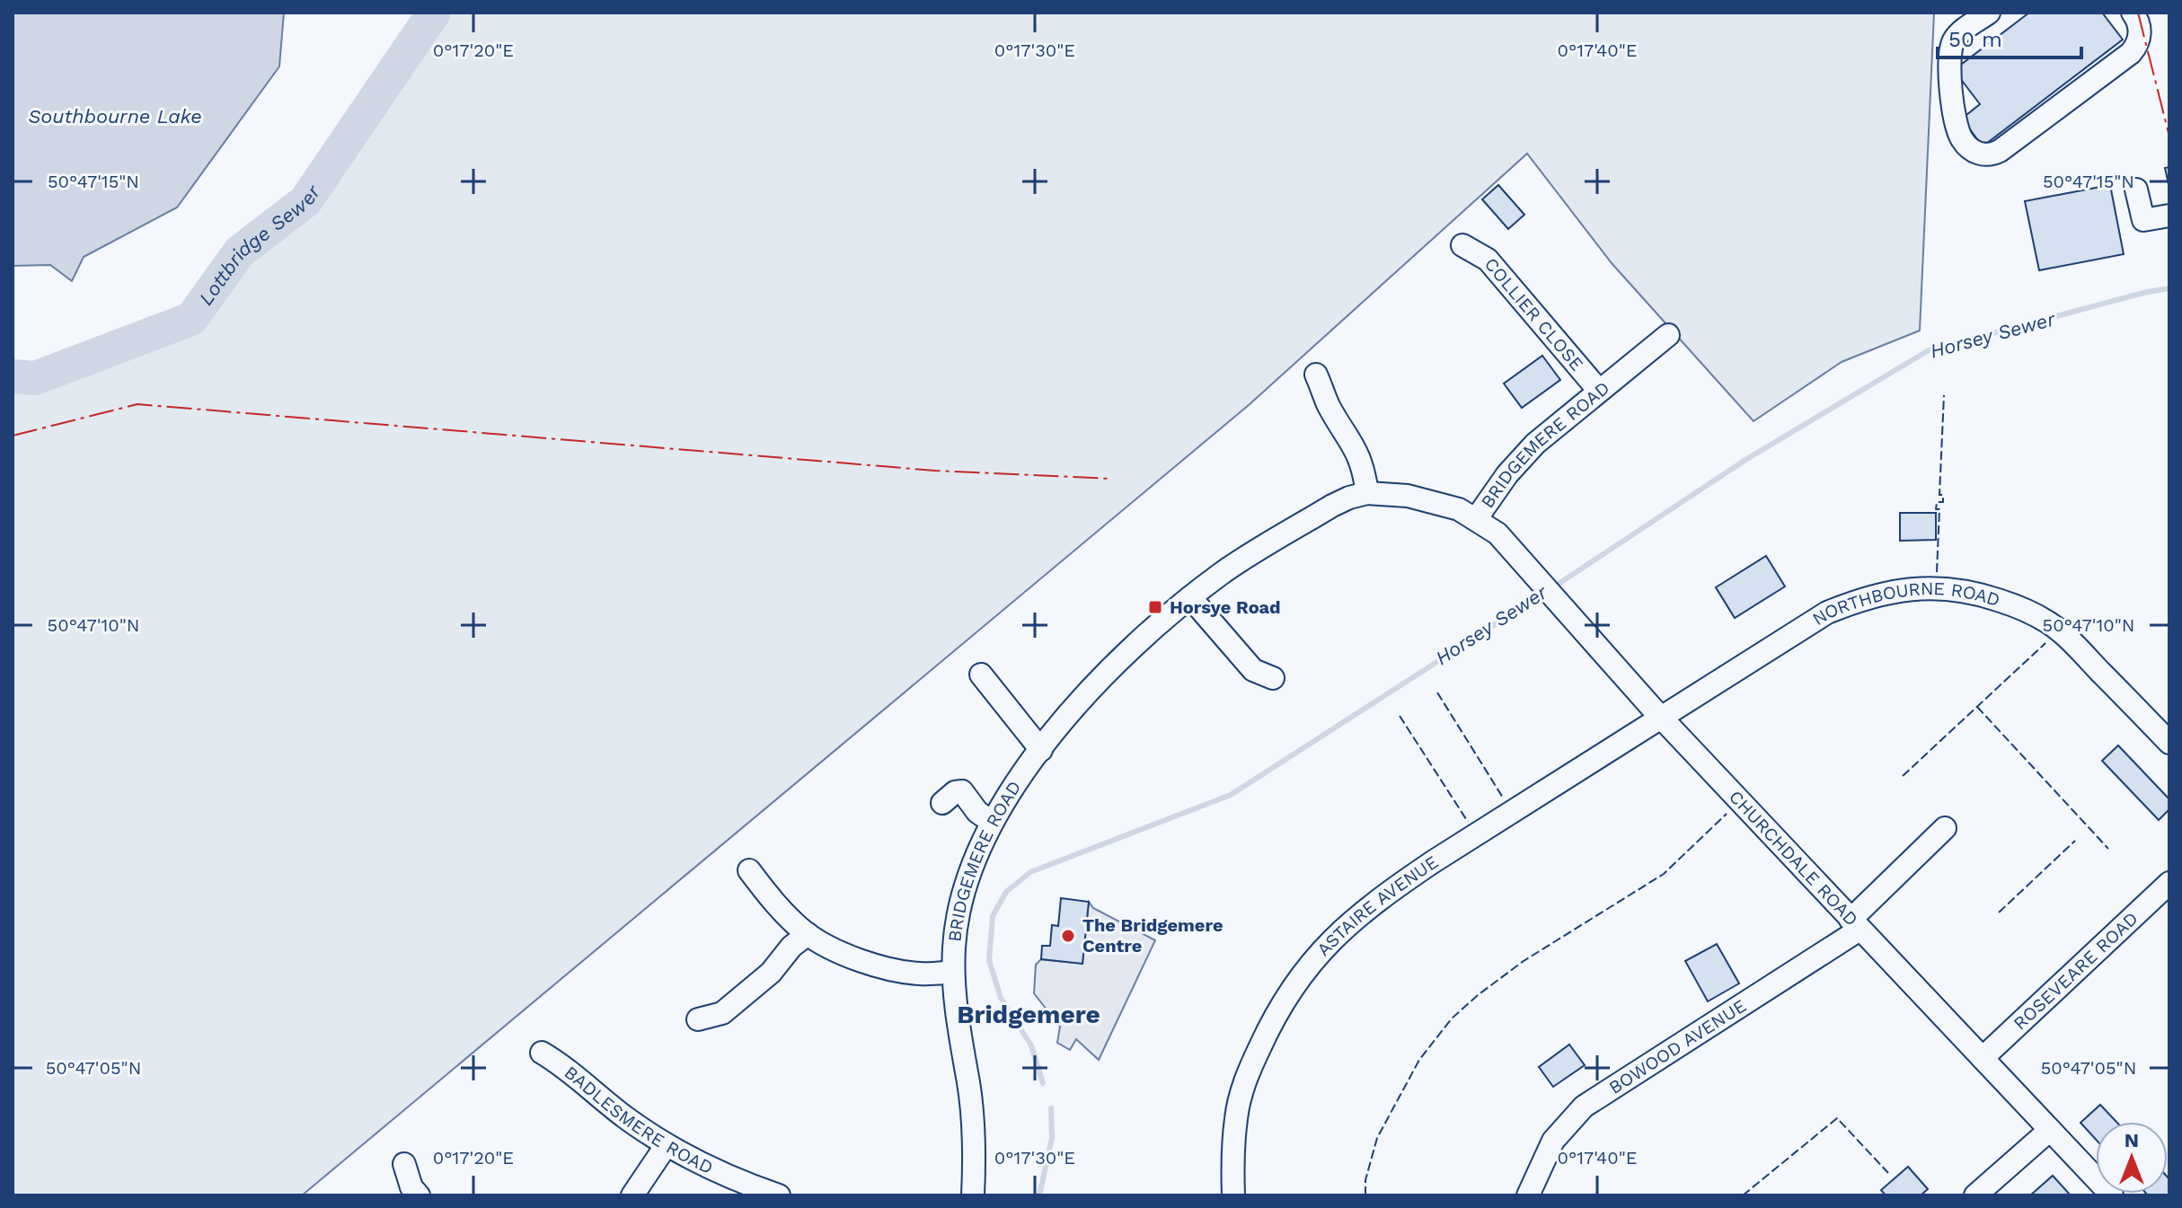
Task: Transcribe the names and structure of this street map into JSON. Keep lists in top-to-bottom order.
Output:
{
  "streets": {
    "street": [
      "COLLIER CLOSE",
      "BRIDGEMERE ROAD",
      "NORTHBOURNE ROAD",
      "CHURCHDALE ROAD",
      "ASTAIRE AVENUE",
      "ROSEVEARE ROAD",
      "BOWOOD AVENUE",
      "BADLESMERE ROAD"
    ]
  },
  "crossings": [
    ["COLLIER CLOSE", "BRIDGEMERE ROAD"],
    ["BRIDGEMERE ROAD", "CHURCHDALE ROAD"],
    ["NORTHBOURNE ROAD", "CHURCHDALE ROAD"],
    ["NORTHBOURNE ROAD", "ASTAIRE AVENUE"],
    ["CHURCHDALE ROAD", "ASTAIRE AVENUE"],
    ["CHURCHDALE ROAD", "ROSEVEARE ROAD"],
    ["CHURCHDALE ROAD", "BOWOOD AVENUE"]
  ],
  "districts": ["Bridgemere"],
  "water": ["Southbourne Lake", "Lottbridge Sewer", "Horsey Sewer"],
  "places": {
    "transit": ["Horsye Road"],
    "other": ["The Bridgemere Centre"]
  },
  "scale_bar": "50 m",
  "north": "top",
  "coordinates": [
    "0°17'20\"E",
    "0°17'30\"E",
    "0°17'40\"E",
    "50°47'15\"N",
    "50°47'10\"N",
    "50°47'05\"N"
  ]
}
